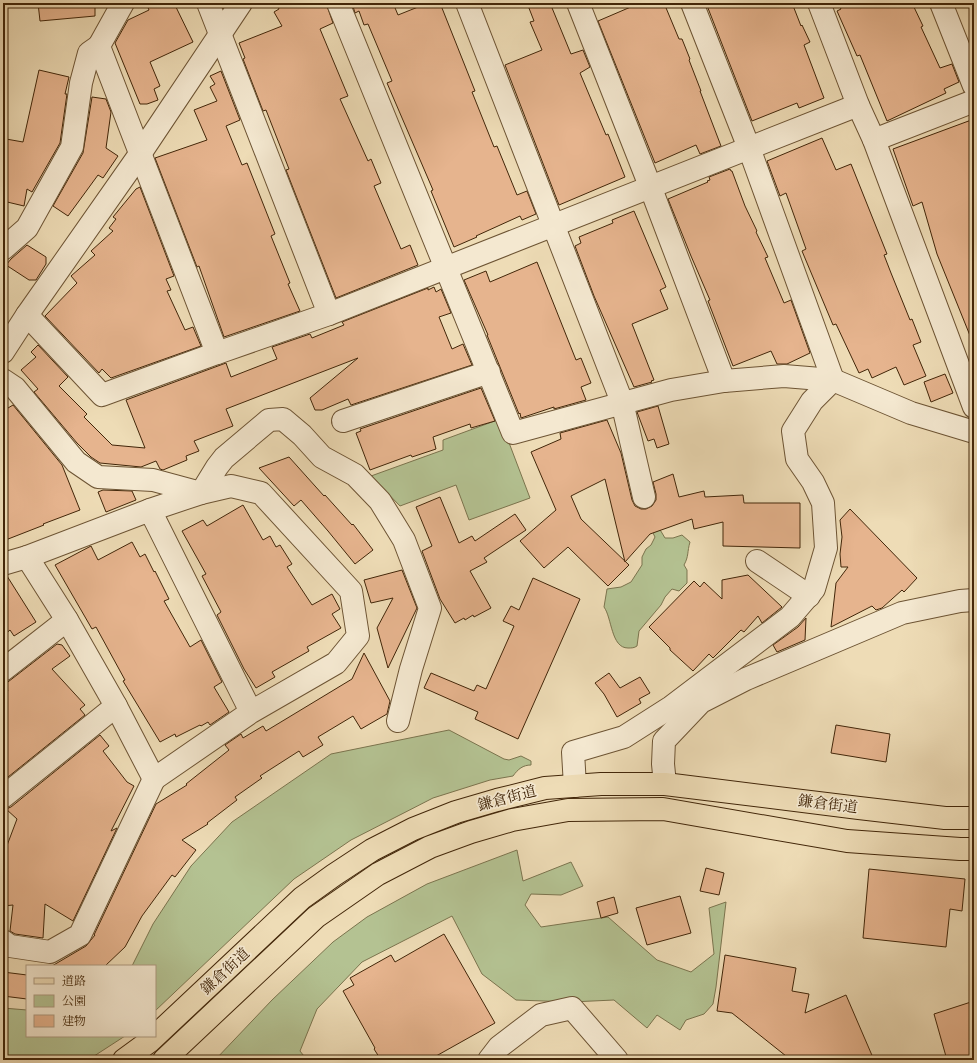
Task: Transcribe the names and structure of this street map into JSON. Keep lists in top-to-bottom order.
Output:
{
  "streets": {
    "main road": ["鎌倉街道"]
  },
  "legend": ["道路", "公園", "建物"]
}
